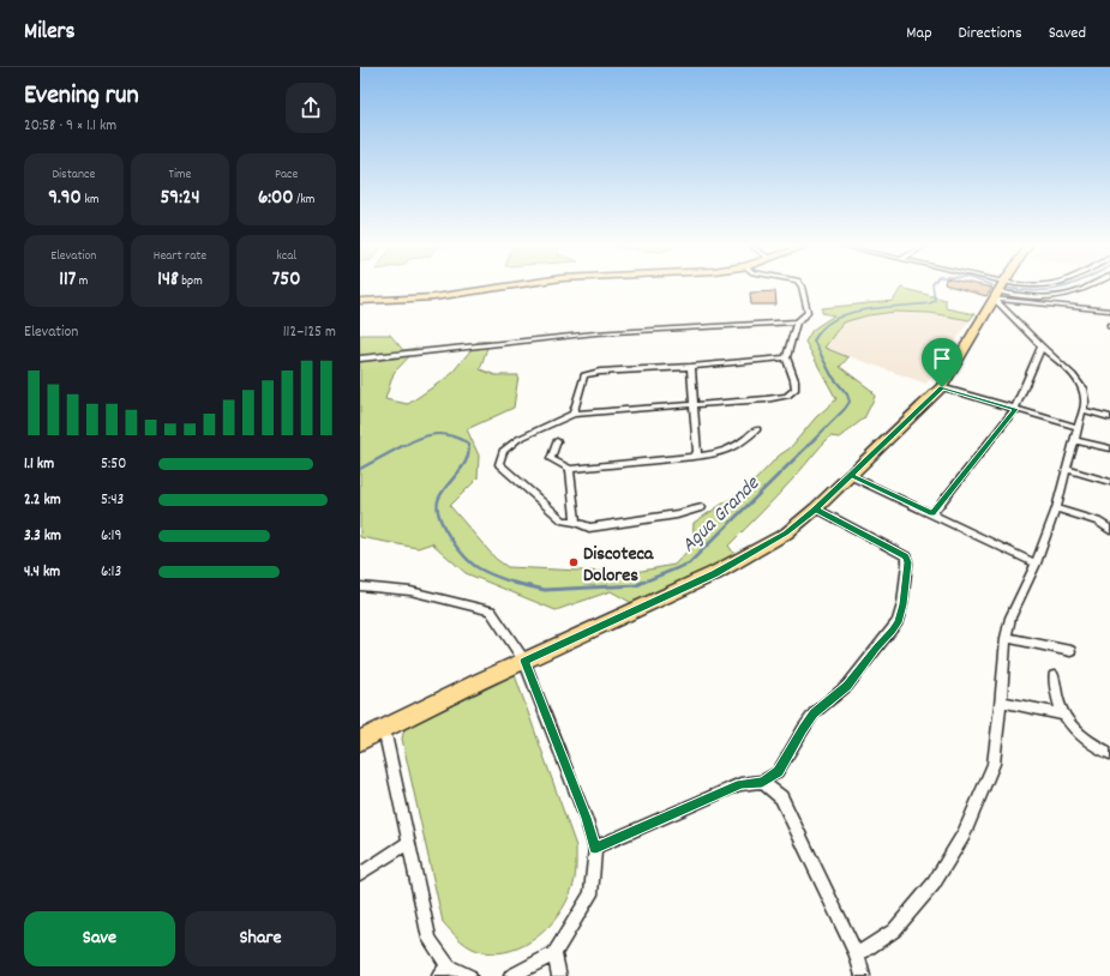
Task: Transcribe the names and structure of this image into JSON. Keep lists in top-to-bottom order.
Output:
{
  "water": ["Agua Grande"],
  "places": ["Discoteca Dolores"],
  "page": {
    "header": "Milers",
    "nav": ["Map", "Directions", "Saved"],
    "heading": ["Evening run", "20:58 · 9 × 1.1 km"],
    "stats": [
      ["Distance", "9.90 km"],
      ["Time", "59:24"],
      ["Pace", "6:00 /km"],
      ["Elevation", "117 m"],
      ["Heart rate", "148 bpm"],
      ["kcal", "750"]
    ],
    "chart": ["Elevation", "112–125 m"],
    "list": [
      {
        "name": "1.1 km",
        "note": "5:50"
      },
      {
        "name": "2.2 km",
        "note": "5:43"
      },
      {
        "name": "3.3 km",
        "note": "6:19"
      },
      {
        "name": "4.4 km",
        "note": "6:13"
      }
    ],
    "buttons": ["Save", "Share"]
  }
}
